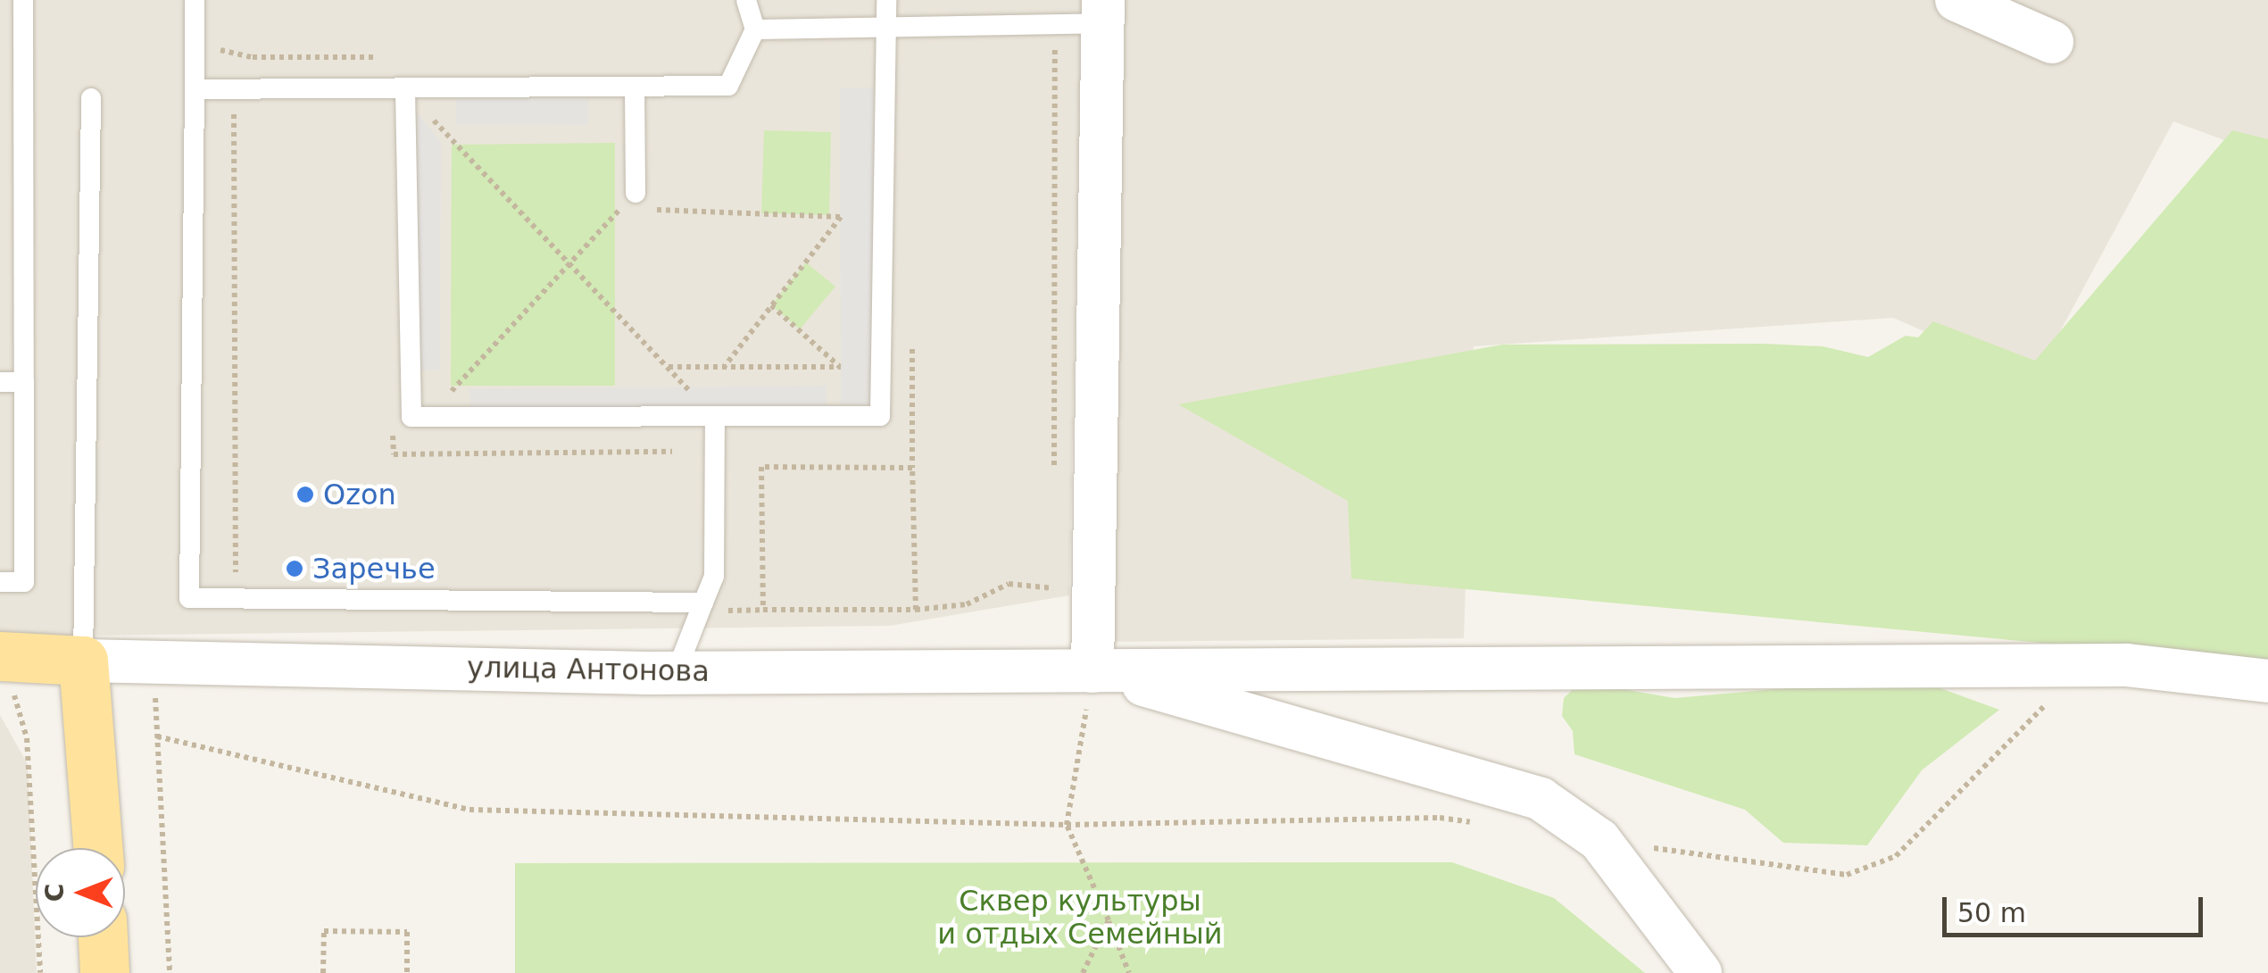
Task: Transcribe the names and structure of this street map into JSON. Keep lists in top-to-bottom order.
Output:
{
  "streets": {
    "main road": ["улица Антонова"]
  },
  "parks": ["Сквер культуры и отдых Семейный"],
  "places": ["Ozon", "Заречье"],
  "scale_bar": "50 m",
  "north": "left"
}
